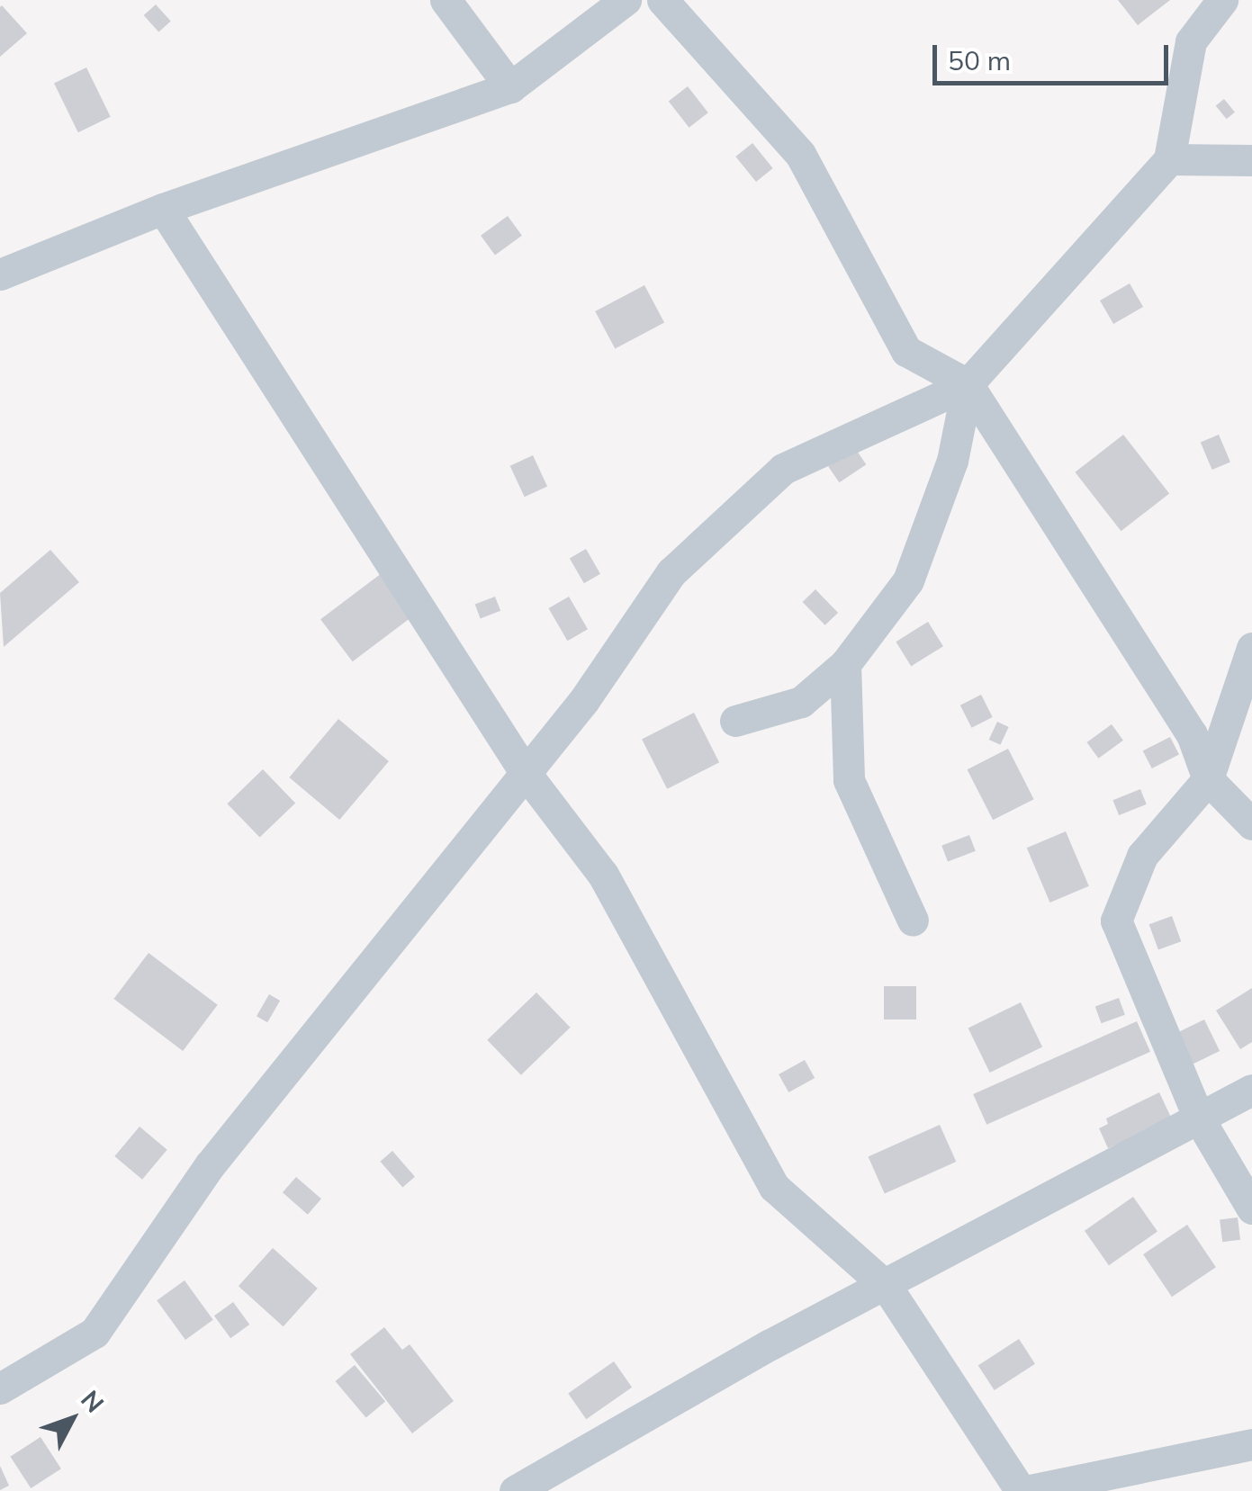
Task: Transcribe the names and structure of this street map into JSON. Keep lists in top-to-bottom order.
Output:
{
  "scale_bar": "50 m",
  "north": "top right"
}
